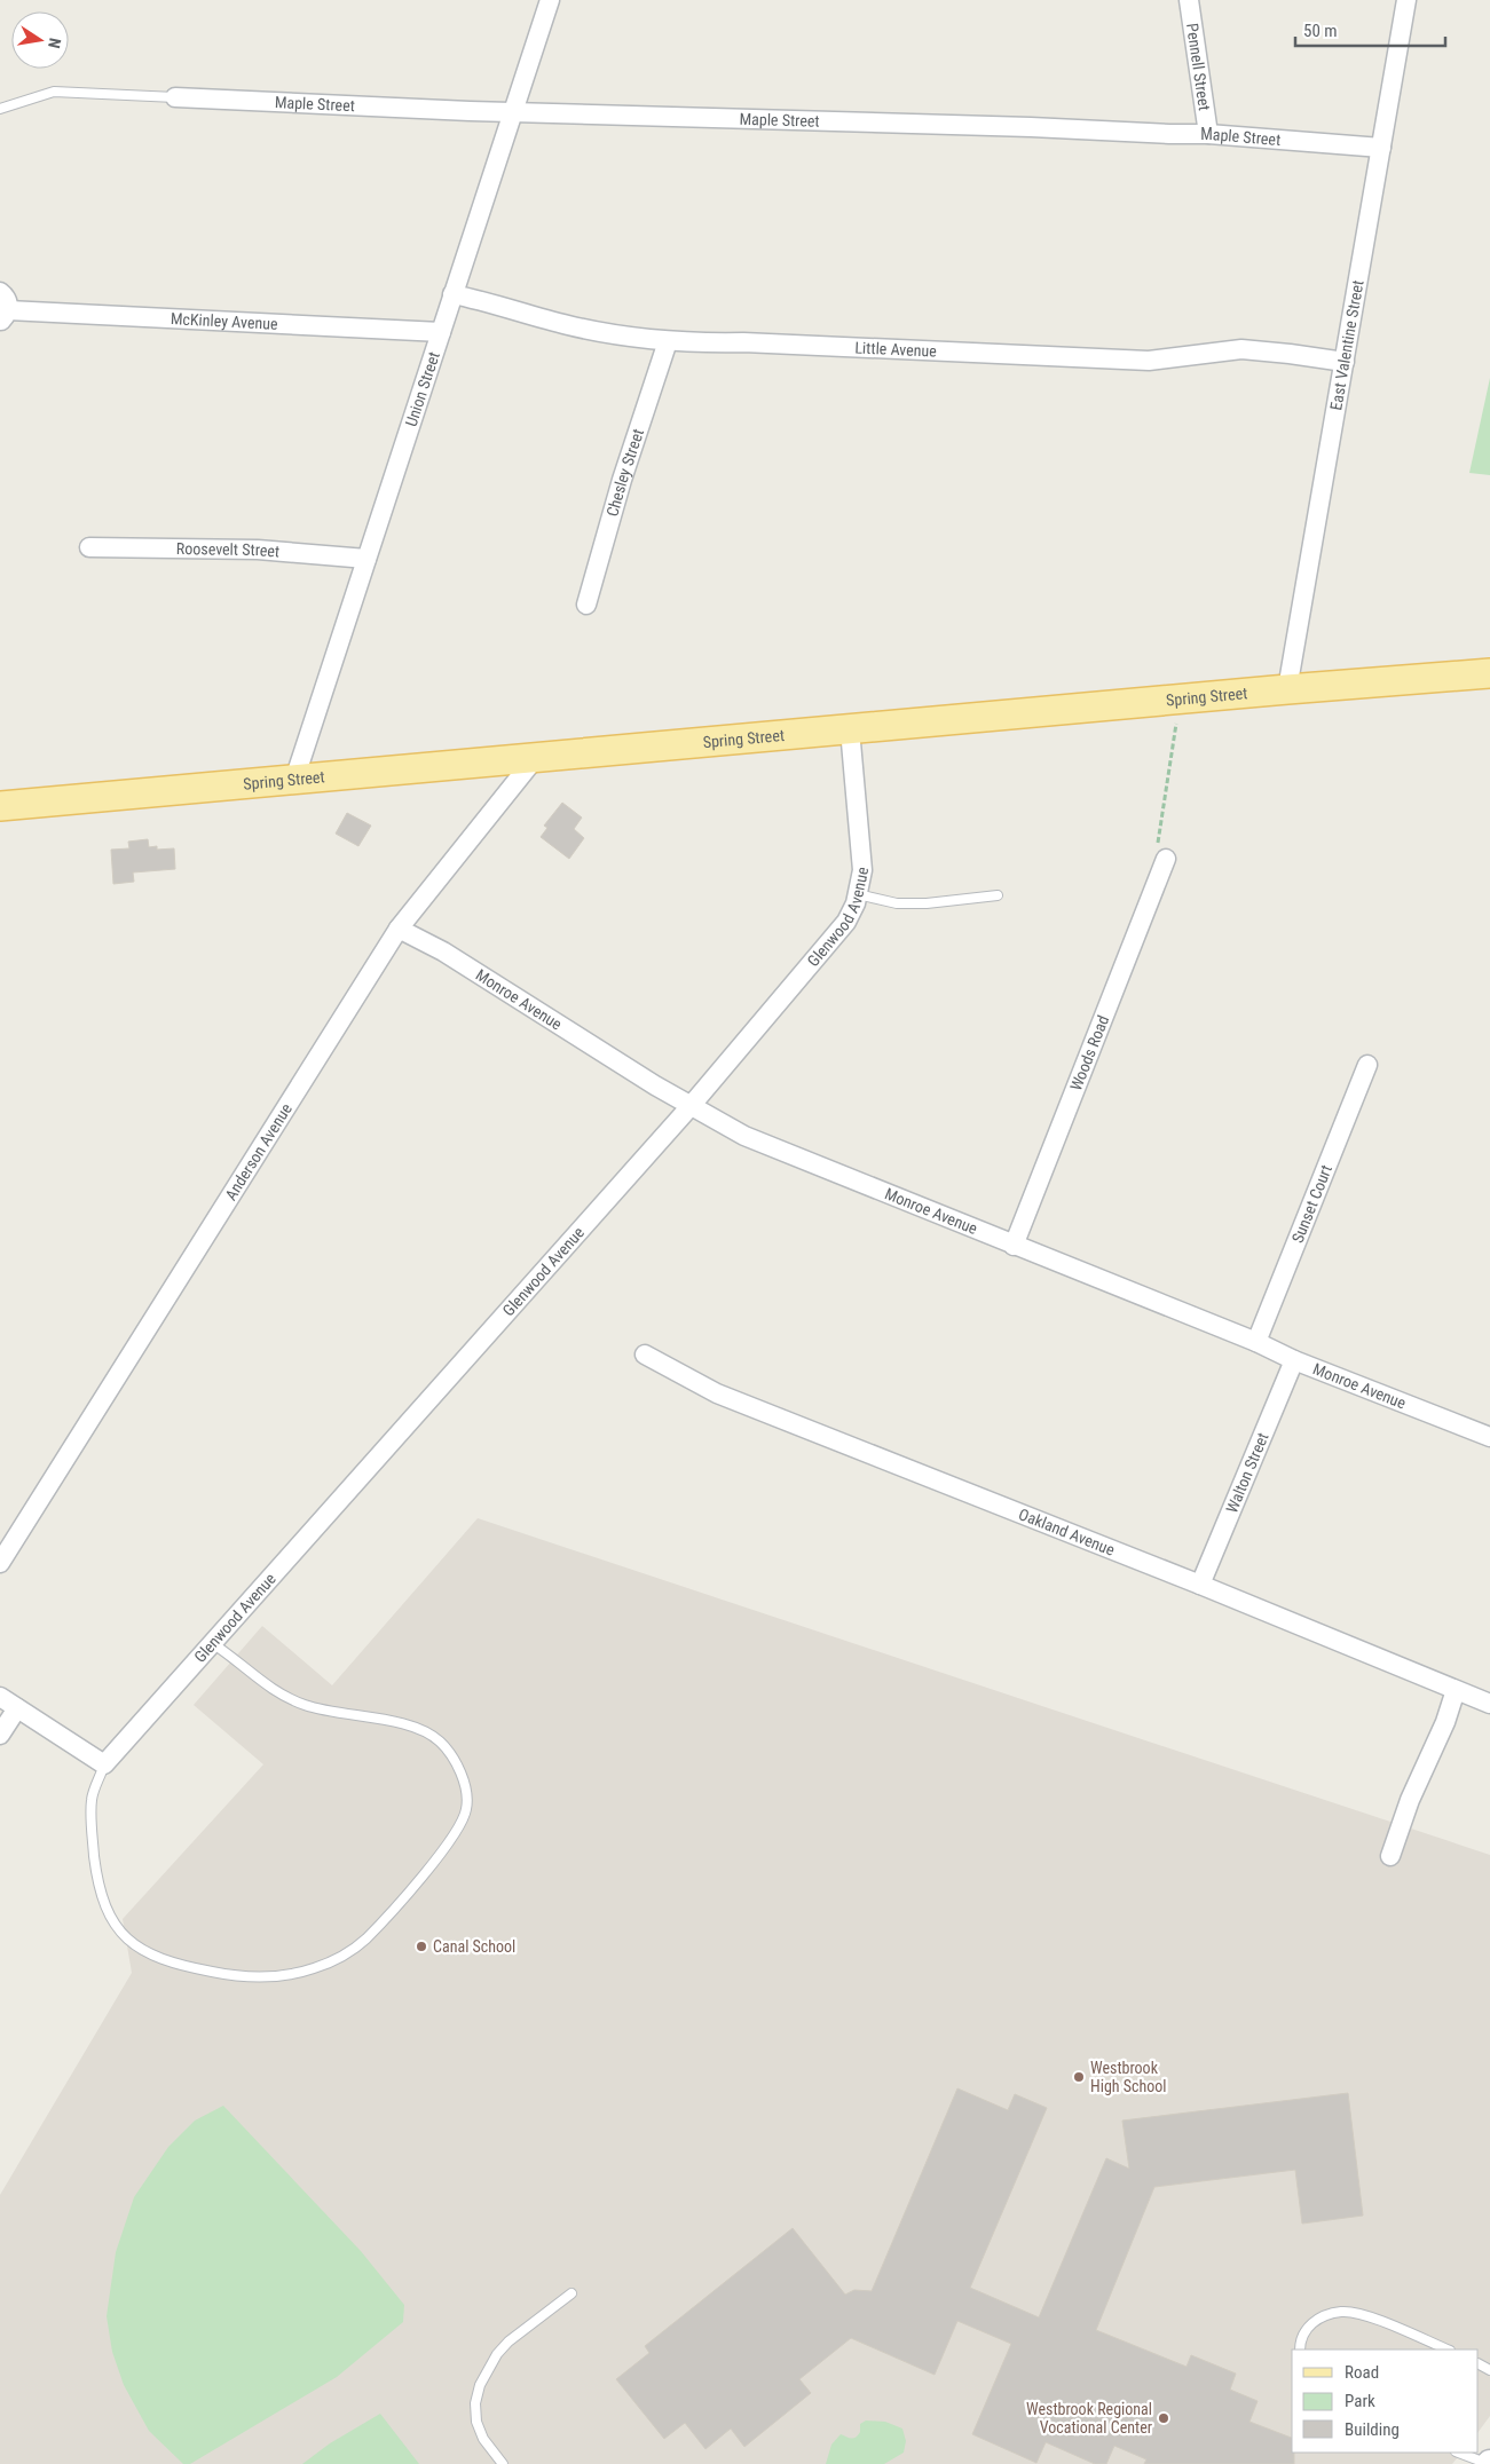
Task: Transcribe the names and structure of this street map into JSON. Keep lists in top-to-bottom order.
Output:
{
  "streets": {
    "main road": ["Spring Street"],
    "street": [
      "Pennell Street",
      "Maple Street",
      "McKinley Avenue",
      "East Valentine Street",
      "Little Avenue",
      "Union Street",
      "Chesley Street",
      "Roosevelt Street",
      "Glenwood Avenue",
      "Monroe Avenue",
      "Woods Road",
      "Anderson Avenue",
      "Sunset Court",
      "Walton Street",
      "Oakland Avenue"
    ]
  },
  "crossings": [
    ["Pennell Street", "Maple Street"],
    ["Maple Street", "East Valentine Street"],
    ["Maple Street", "Union Street"],
    ["McKinley Avenue", "Union Street"],
    ["East Valentine Street", "Little Avenue"],
    ["East Valentine Street", "Spring Street"],
    ["Little Avenue", "Union Street"],
    ["Little Avenue", "Chesley Street"],
    ["Union Street", "Roosevelt Street"],
    ["Union Street", "Spring Street"],
    ["Spring Street", "Glenwood Avenue"],
    ["Spring Street", "Anderson Avenue"],
    ["Glenwood Avenue", "Monroe Avenue"],
    ["Monroe Avenue", "Woods Road"],
    ["Monroe Avenue", "Anderson Avenue"],
    ["Monroe Avenue", "Sunset Court"],
    ["Monroe Avenue", "Walton Street"],
    ["Walton Street", "Oakland Avenue"]
  ],
  "places": ["Canal School", "Westbrook High School", "Westbrook Regional Vocational Center"],
  "legend": ["Road", "Park", "Building"],
  "scale_bar": "50 m",
  "north": "right"
}
